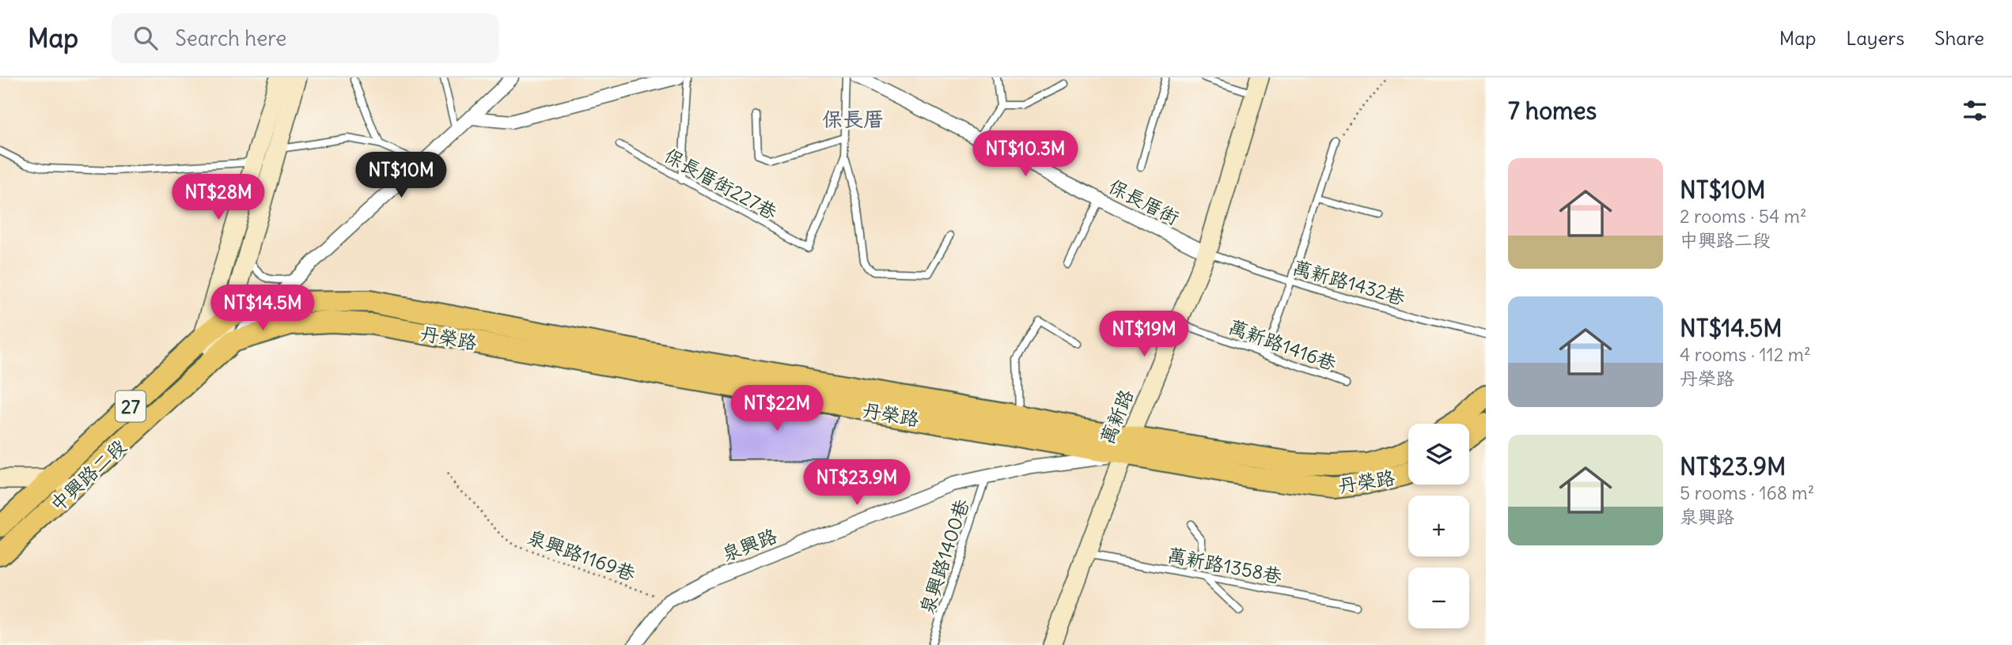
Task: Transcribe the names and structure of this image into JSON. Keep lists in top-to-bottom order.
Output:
{
  "streets": {
    "main road": ["丹榮路", "27", "中興路二段"],
    "street": ["保長厝街", "萬新路", "泉興路"],
    "lane": [
      "保長厝街227巷",
      "萬新路1432巷",
      "萬新路1416巷",
      "泉興路1400巷",
      "萬新路1358巷"
    ],
    "path": ["泉興路1169巷"]
  },
  "crossings": [
    ["保長厝街", "萬新路1432巷"],
    ["保長厝街", "萬新路"],
    ["萬新路1432巷", "萬新路"],
    ["丹榮路", "萬新路"],
    ["丹榮路", "中興路二段"],
    ["丹榮路", "泉興路"],
    ["萬新路1416巷", "萬新路"],
    ["萬新路", "泉興路"],
    ["萬新路", "萬新路1358巷"],
    ["泉興路", "泉興路1169巷"],
    ["泉興路", "泉興路1400巷"]
  ],
  "districts": ["保長厝"],
  "page": {
    "header": "Map",
    "search": "Search here",
    "nav": ["Map", "Layers", "Share"],
    "heading": "7 homes",
    "price": [
      "NT$10.3M",
      "NT$10M",
      "NT$28M",
      "NT$14.5M",
      "NT$19M",
      "NT$22M",
      "NT$23.9M"
    ],
    "list": [
      {
        "name": "NT$10M",
        "note": "2 rooms · 54 m² · 中興路二段"
      },
      {
        "name": "NT$14.5M",
        "note": "4 rooms · 112 m² · 丹榮路"
      },
      {
        "name": "NT$23.9M",
        "note": "5 rooms · 168 m² · 泉興路"
      }
    ],
    "map_buttons": ["+", "−"]
  }
}
